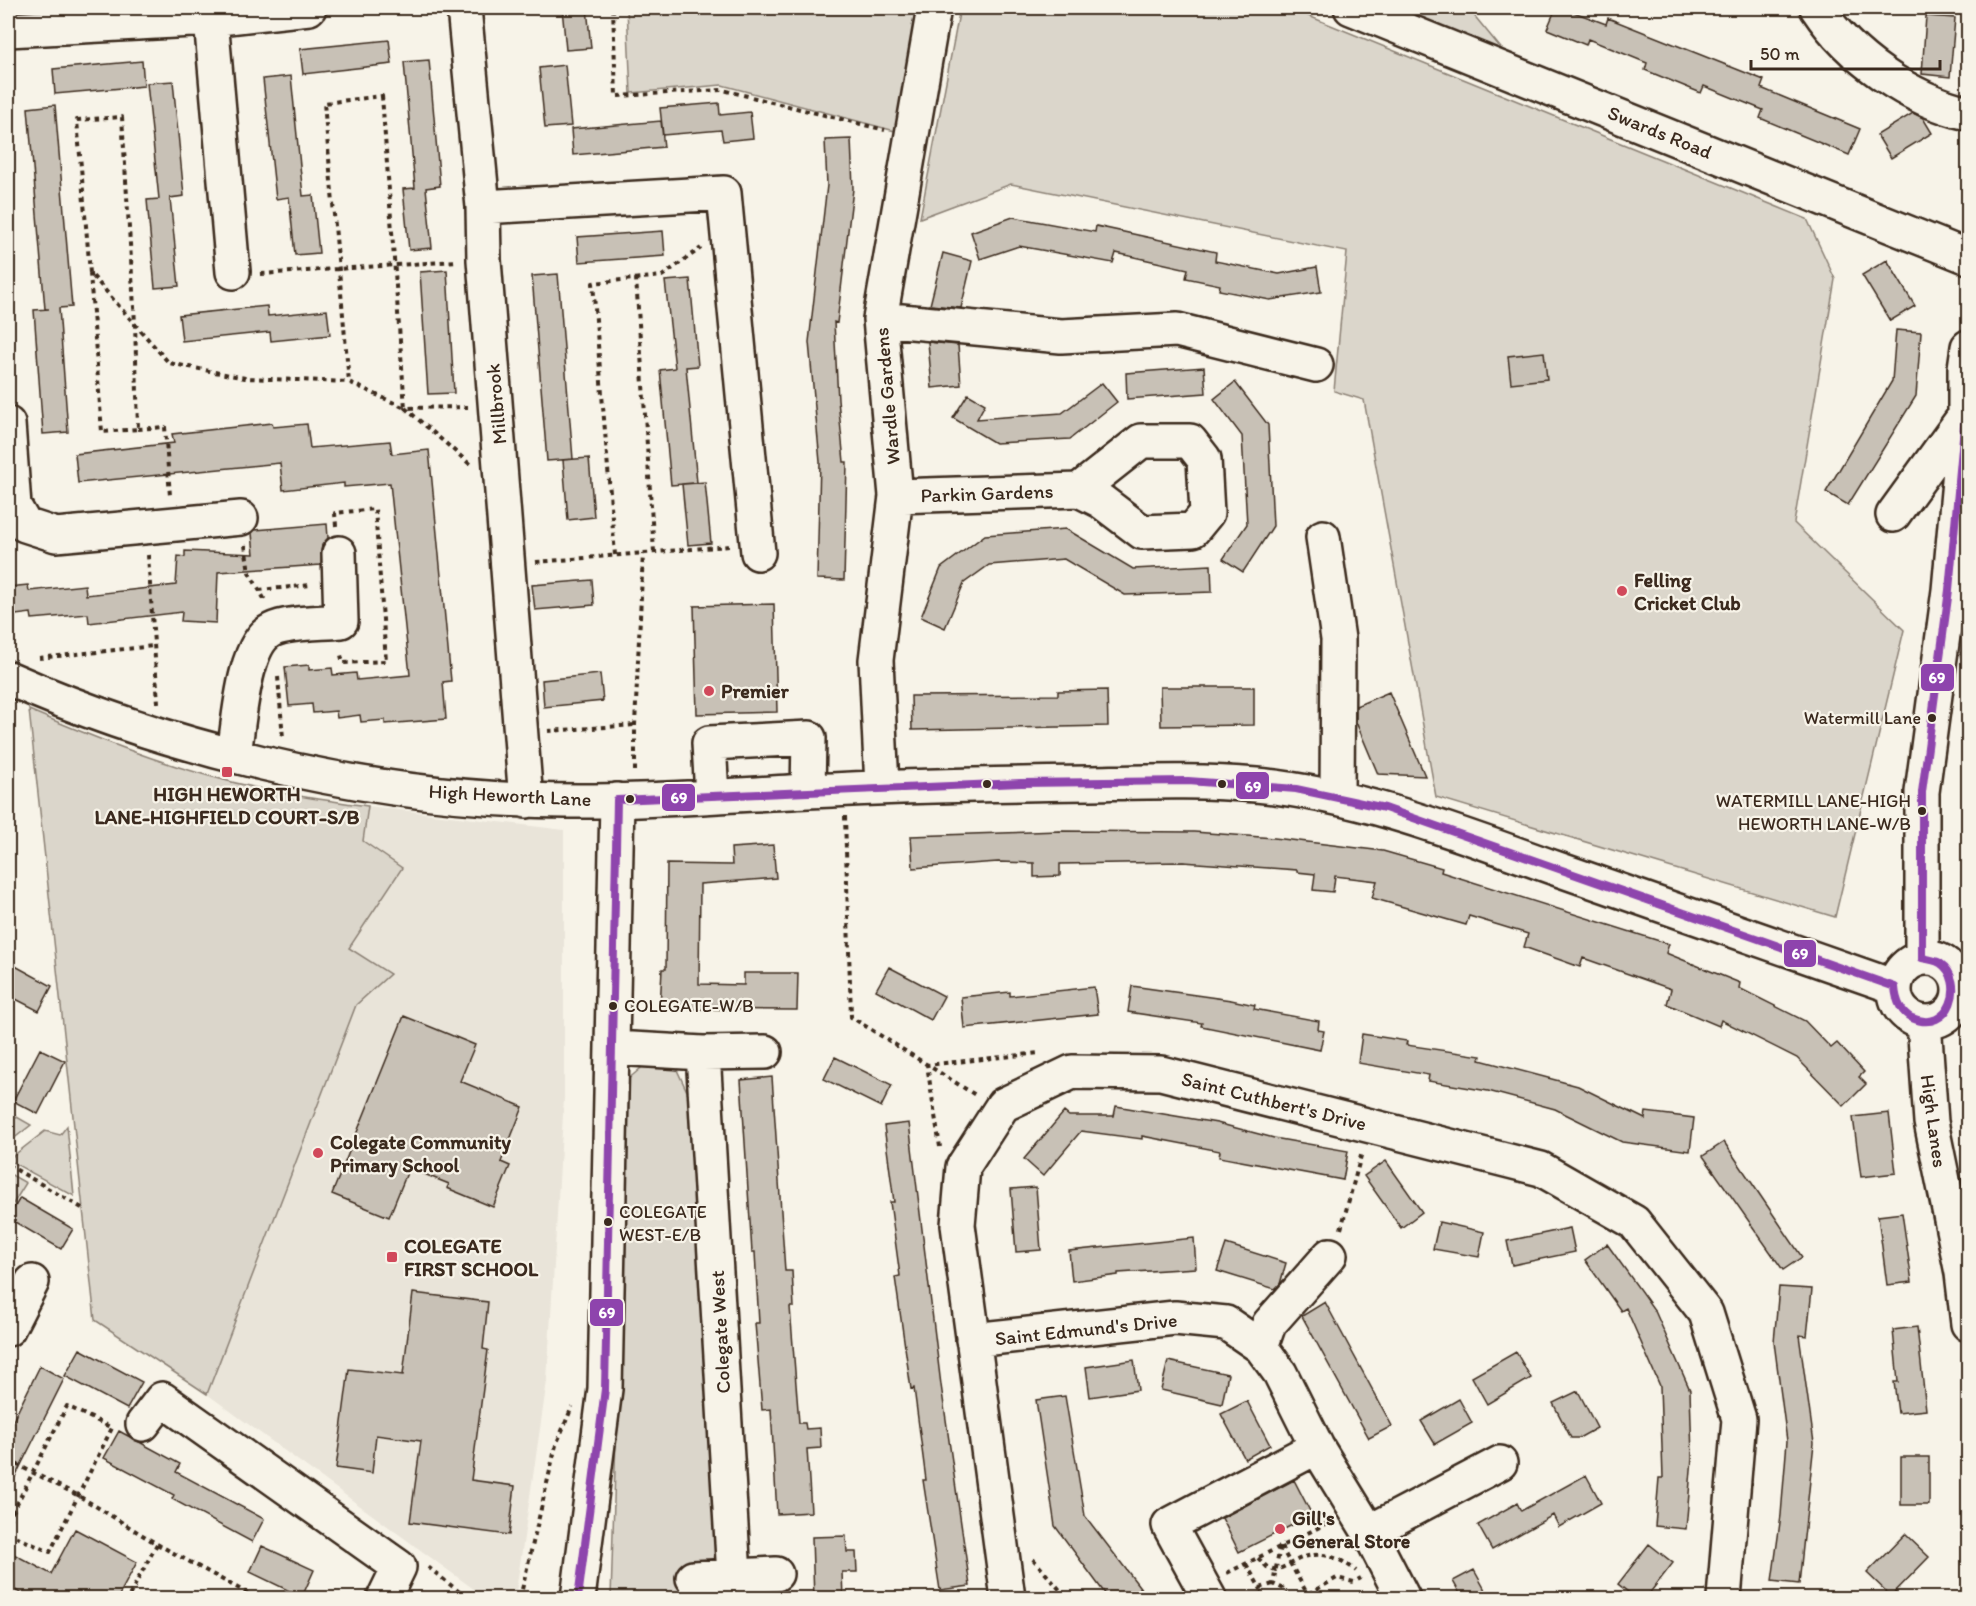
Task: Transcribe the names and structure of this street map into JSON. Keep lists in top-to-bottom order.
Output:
{
  "streets": {
    "street": [
      "Swards Road",
      "Wardle Gardens",
      "Millbrook",
      "Parkin Gardens",
      "High Heworth Lane",
      "Saint Cuthbert's Drive",
      "High Lanes",
      "Saint Edmund's Drive",
      "Colegate West"
    ]
  },
  "crossings": [
    ["Wardle Gardens", "Parkin Gardens"],
    ["Wardle Gardens", "High Heworth Lane"],
    ["Millbrook", "High Heworth Lane"],
    ["High Heworth Lane", "High Lanes"],
    ["Saint Cuthbert's Drive", "Saint Edmund's Drive"]
  ],
  "places": {
    "other": [
      "Felling Cricket Club",
      "Premier",
      "Watermill Lane",
      "WATERMILL LANE-HIGH HEWORTH LANE-W/B",
      "COLEGATE-W/B",
      "Colegate Community Primary School",
      "COLEGATE WEST-E/B",
      "Gill's General Store"
    ],
    "transit": ["HIGH HEWORTH LANE-HIGHFIELD COURT-S/B", "COLEGATE FIRST SCHOOL"]
  },
  "lines": ["transit line 69"],
  "scale_bar": "50 m"
}
